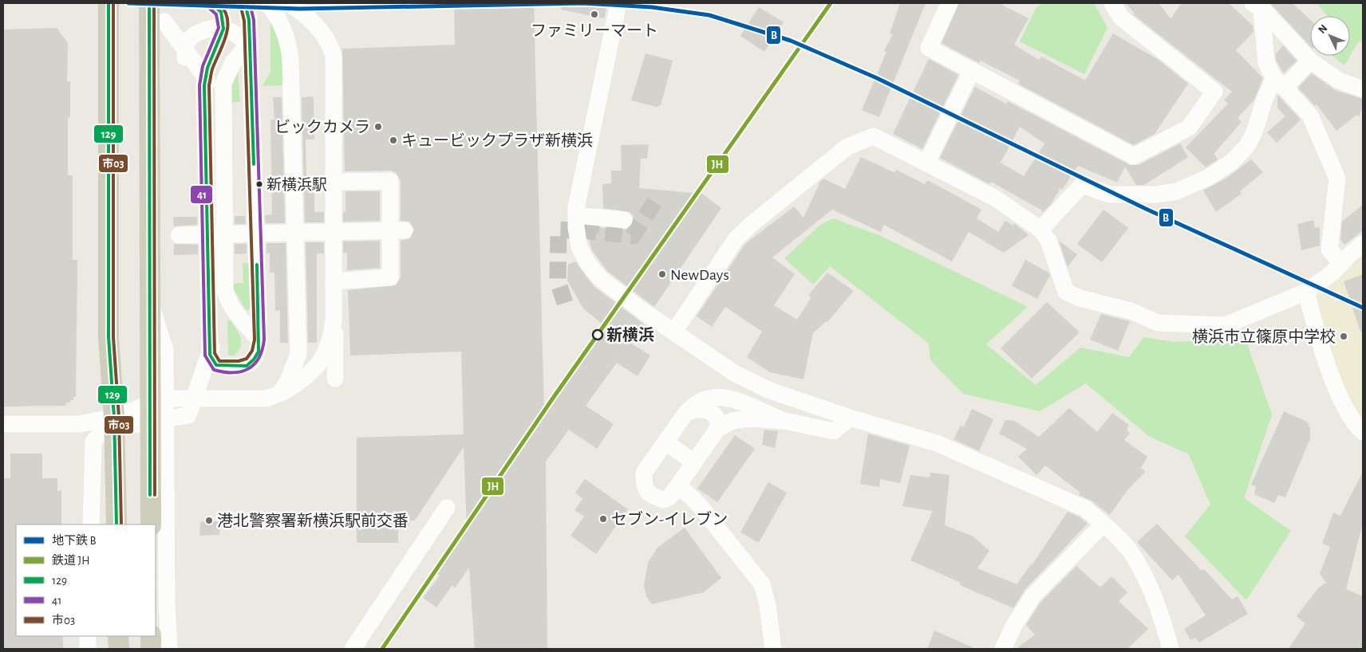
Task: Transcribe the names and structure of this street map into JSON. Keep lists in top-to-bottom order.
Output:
{
  "places": [
    "ファミリーマート",
    "ビックカメラ",
    "キュービックプラザ新横浜",
    "新横浜駅",
    "NewDays",
    "新横浜",
    "横浜市立篠原中学校",
    "セブン-イレブン",
    "港北警察署新横浜駅前交番"
  ],
  "lines": [
    "metro line B",
    "rail line JH",
    "transit line 129",
    "transit line 41",
    "transit line 市03"
  ],
  "legend": [
    "地下鉄 B",
    "鉄道 JH",
    "129",
    "41",
    "市03"
  ],
  "north": "top left"
}
